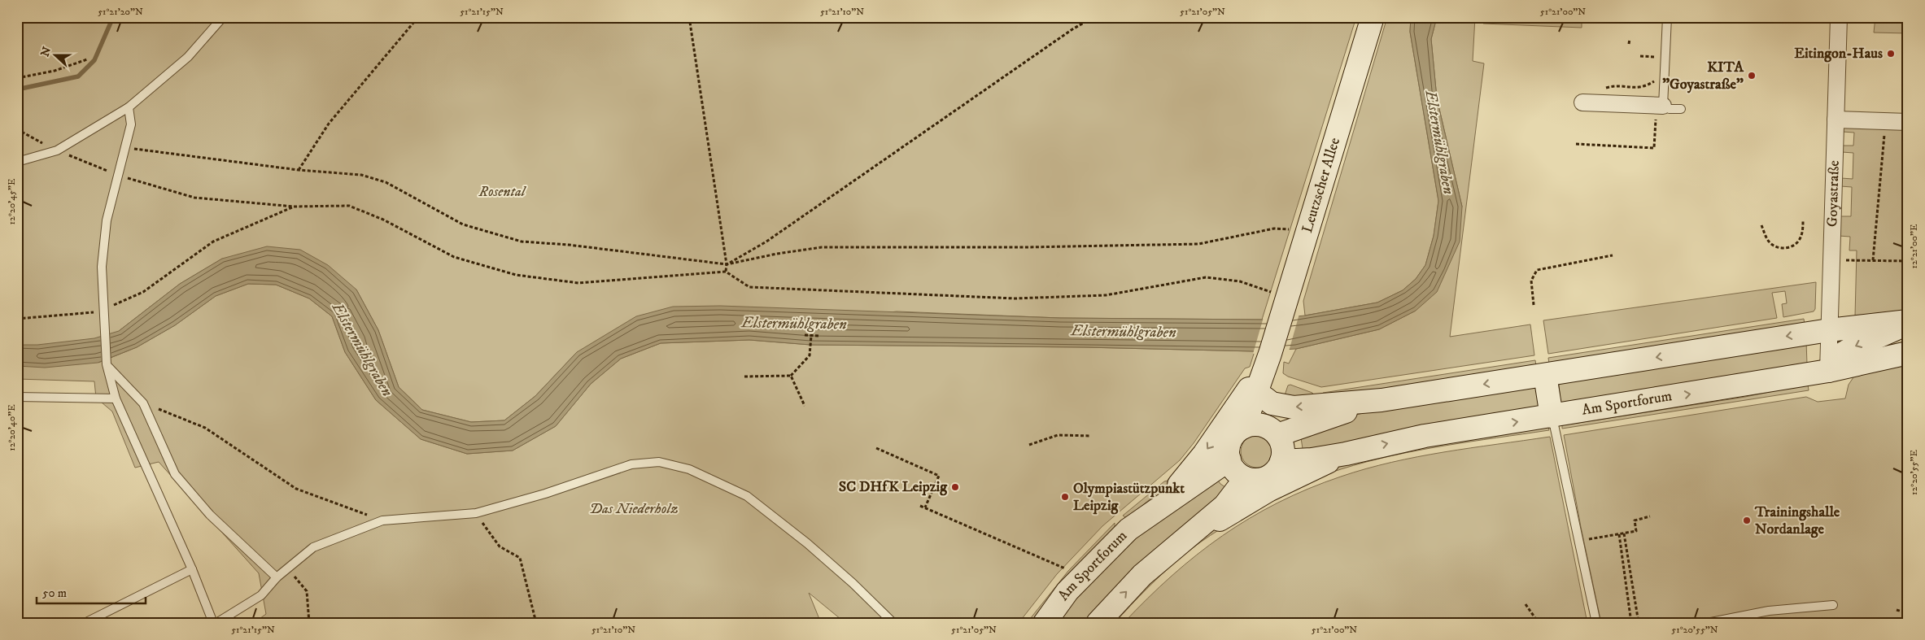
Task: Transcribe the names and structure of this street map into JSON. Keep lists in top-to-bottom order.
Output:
{
  "streets": {
    "main road": ["Leutzscher Allee", "Am Sportforum"],
    "street": ["Goyastraße"]
  },
  "crossings": [
    ["Leutzscher Allee", "Am Sportforum"],
    ["Goyastraße", "Am Sportforum"]
  ],
  "water": ["Elstermühlgraben"],
  "parks": ["Rosental", "Das Niederholz"],
  "places": [
    "Eitingon-Haus",
    "KITA \"Goyastraße\"",
    "SC DHfK Leipzig",
    "Olympiastützpunkt Leipzig",
    "Trainingshalle Nordanlage"
  ],
  "scale_bar": "50 m",
  "north": "left",
  "coordinates": [
    "51°21'20\"N",
    "51°21'15\"N",
    "51°21'10\"N",
    "51°21'05\"N",
    "51°21'00\"N",
    "12°20'45\"E",
    "12°21'00\"E",
    "12°20'40\"E",
    "12°20'55\"E",
    "51°20'55\"N"
  ]
}
